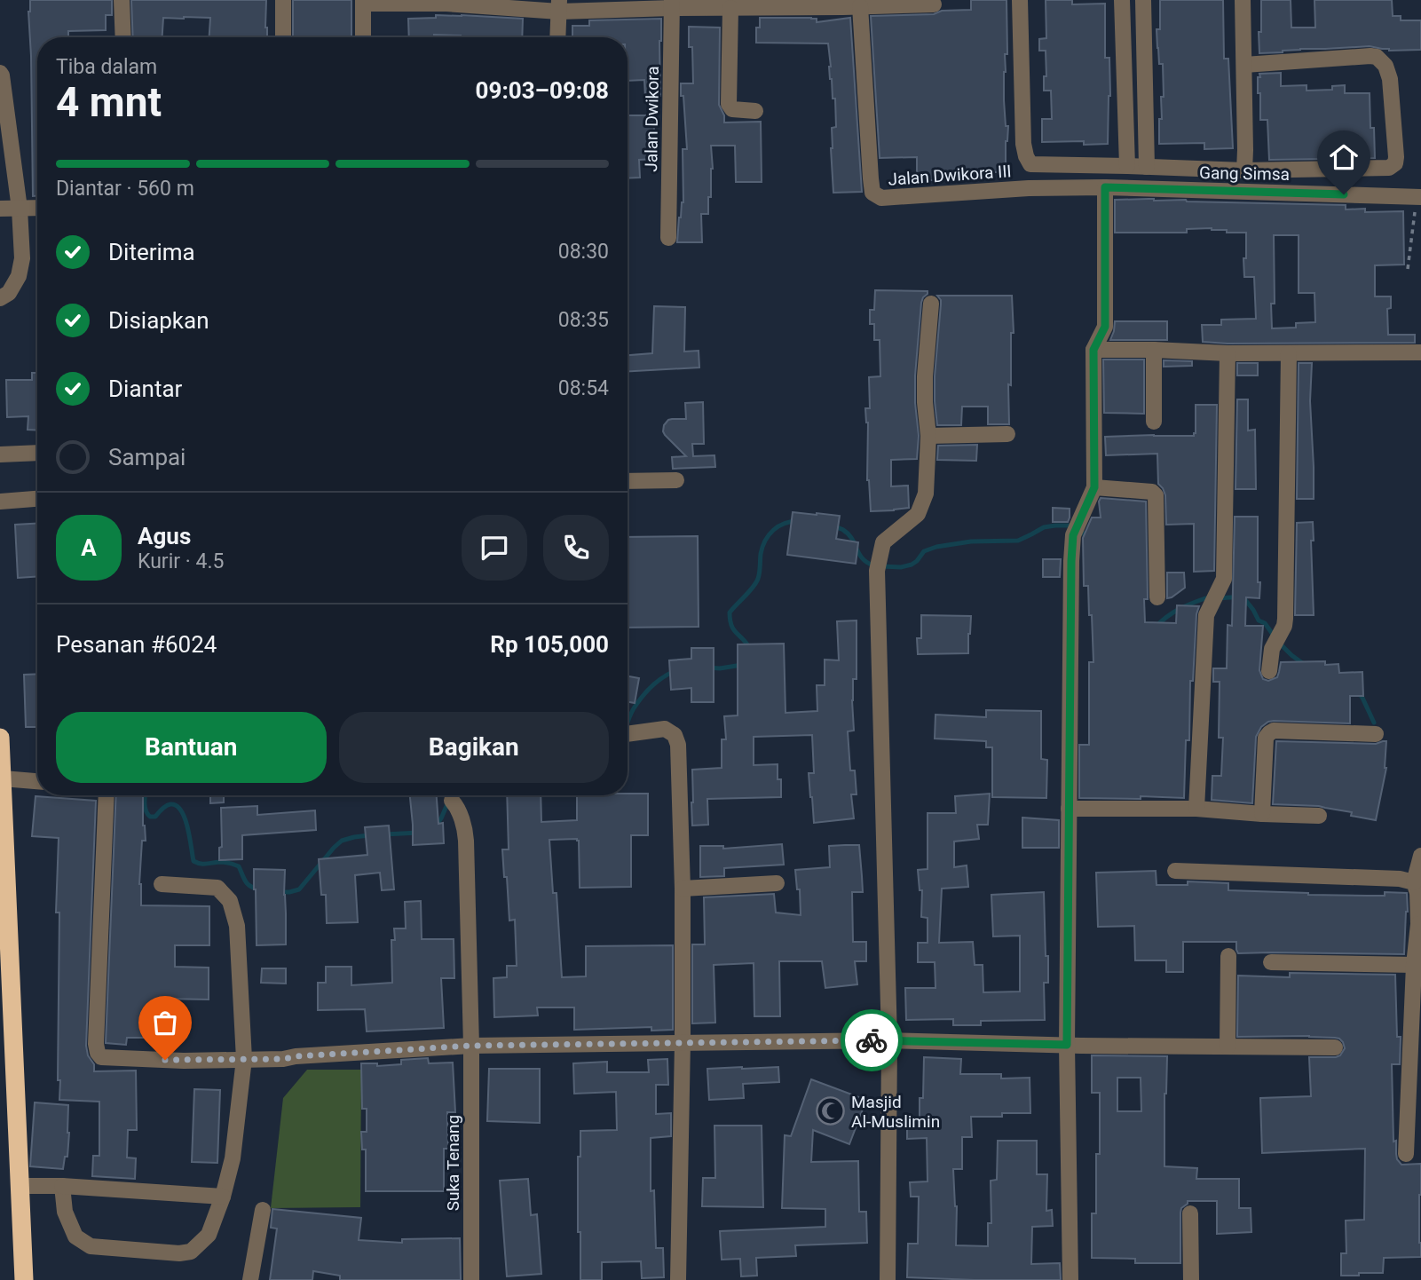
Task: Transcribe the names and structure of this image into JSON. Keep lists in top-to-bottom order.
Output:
{
  "streets": {
    "street": [
      "Jalan Dwikora",
      "Gang Simsa",
      "Jalan Dwikora III",
      "Suka Tenang"
    ]
  },
  "crossings": [
    ["Gang Simsa", "Jalan Dwikora III"]
  ],
  "places": {
    "mosque": ["Masjid Al-Muslimin"]
  },
  "page": {
    "heading": ["4 mnt", "Tiba dalam", "09:03–09:08"],
    "panel": [
      "Agus",
      "Kurir · 4.5",
      "Pesanan #6024",
      "Rp 105,000"
    ],
    "bar": "Diantar · 560 m",
    "list": [
      ["Diterima", "08:30"],
      ["Disiapkan", "08:35"],
      ["Diantar", "08:54"],
      "Sampai"
    ],
    "round": "A",
    "buttons": ["Bantuan", "Bagikan"]
  }
}
